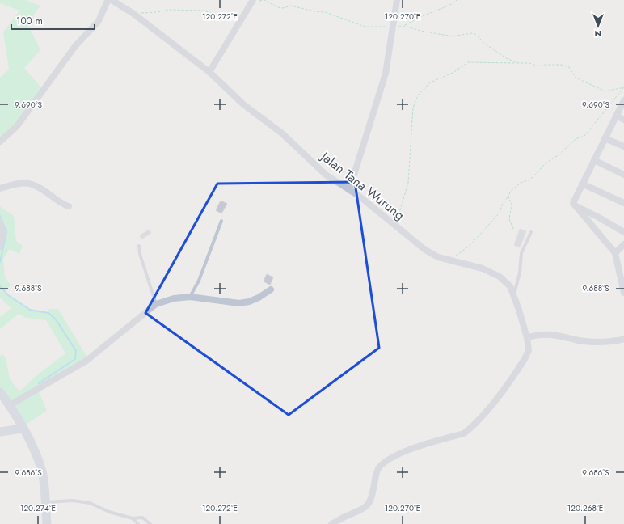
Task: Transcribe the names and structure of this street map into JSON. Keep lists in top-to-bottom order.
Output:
{
  "streets": {
    "street": ["Jalan Tana Wurung"]
  },
  "scale_bar": "100 m",
  "north": "bottom",
  "coordinates": [
    "120.272°E",
    "120.270°E",
    "9.690°S",
    "9.688°S",
    "9.686°S",
    "120.274°E",
    "120.268°E"
  ]
}
